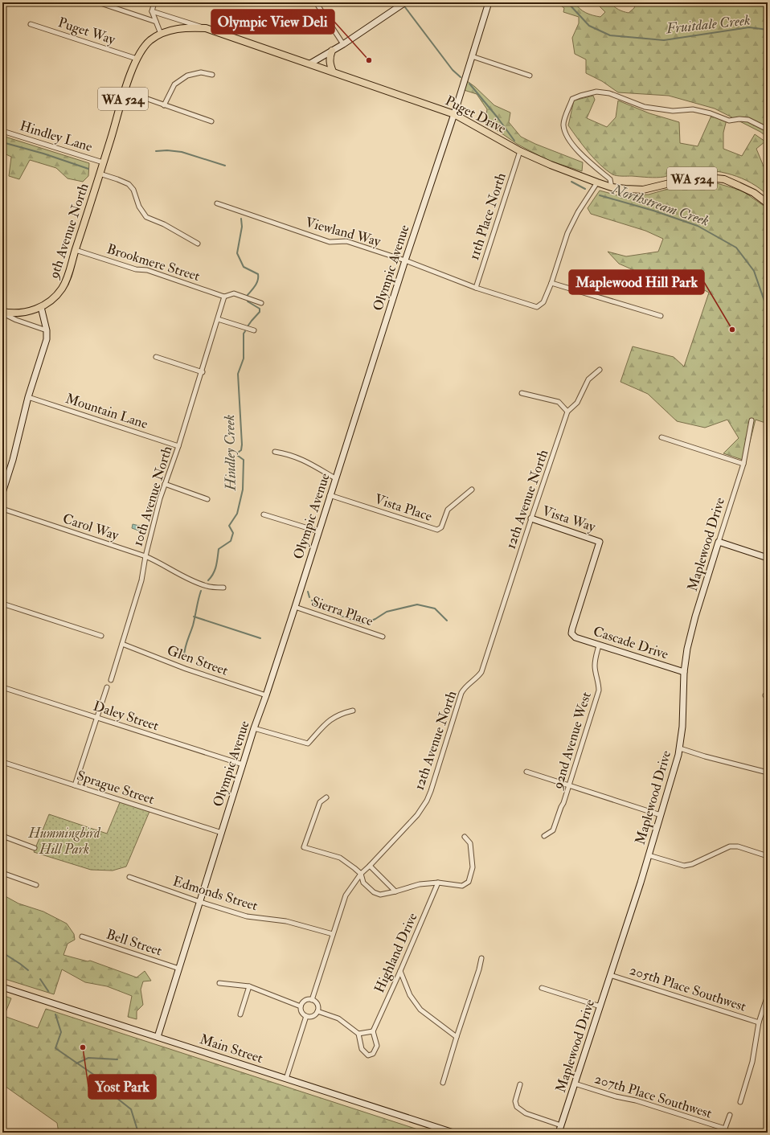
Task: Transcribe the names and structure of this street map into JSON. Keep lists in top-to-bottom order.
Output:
{
  "streets": {
    "main road": ["WA 524", "Puget Drive", "9th Avenue North"],
    "street": [
      "Puget Way",
      "Hindley Lane",
      "11th Place North",
      "Viewland Way",
      "Brookmere Street",
      "Olympic Avenue",
      "Mountain Lane",
      "10th Avenue North",
      "12th Avenue North",
      "Vista Place",
      "Vista Way",
      "Carol Way",
      "Maplewood Drive",
      "Sierra Place",
      "Cascade Drive",
      "Glen Street",
      "Daley Street",
      "92nd Avenue West",
      "Sprague Street",
      "Edmonds Street",
      "Bell Street",
      "Highland Drive",
      "205th Place Southwest",
      "Main Street",
      "207th Place Southwest"
    ]
  },
  "crossings": [
    ["Puget Way", "9th Avenue North"],
    ["WA 524", "9th Avenue North"],
    ["Puget Drive", "11th Place North"],
    ["Puget Drive", "9th Avenue North"],
    ["Puget Drive", "Olympic Avenue"],
    ["Hindley Lane", "9th Avenue North"],
    ["11th Place North", "Viewland Way"],
    ["9th Avenue North", "Brookmere Street"],
    ["Viewland Way", "Olympic Avenue"],
    ["Brookmere Street", "10th Avenue North"],
    ["Olympic Avenue", "Vista Place"],
    ["Olympic Avenue", "Sierra Place"],
    ["Olympic Avenue", "Glen Street"],
    ["Olympic Avenue", "Daley Street"],
    ["Olympic Avenue", "Sprague Street"],
    ["Olympic Avenue", "Edmonds Street"],
    ["Olympic Avenue", "Bell Street"],
    ["Olympic Avenue", "Main Street"],
    ["Mountain Lane", "10th Avenue North"],
    ["10th Avenue North", "Carol Way"],
    ["10th Avenue North", "Glen Street"],
    ["12th Avenue North", "Vista Way"],
    ["12th Avenue North", "Edmonds Street"],
    ["Vista Way", "Cascade Drive"],
    ["Maplewood Drive", "Cascade Drive"],
    ["Maplewood Drive", "205th Place Southwest"],
    ["Maplewood Drive", "207th Place Southwest"],
    ["Cascade Drive", "92nd Avenue West"]
  ],
  "water": ["Fruitdale Creek", "Northstream Creek", "Hindley Creek"],
  "parks": ["Hummingbird Hill Park"],
  "places": ["Olympic View Deli", "Maplewood Hill Park", "Yost Park"]
}
